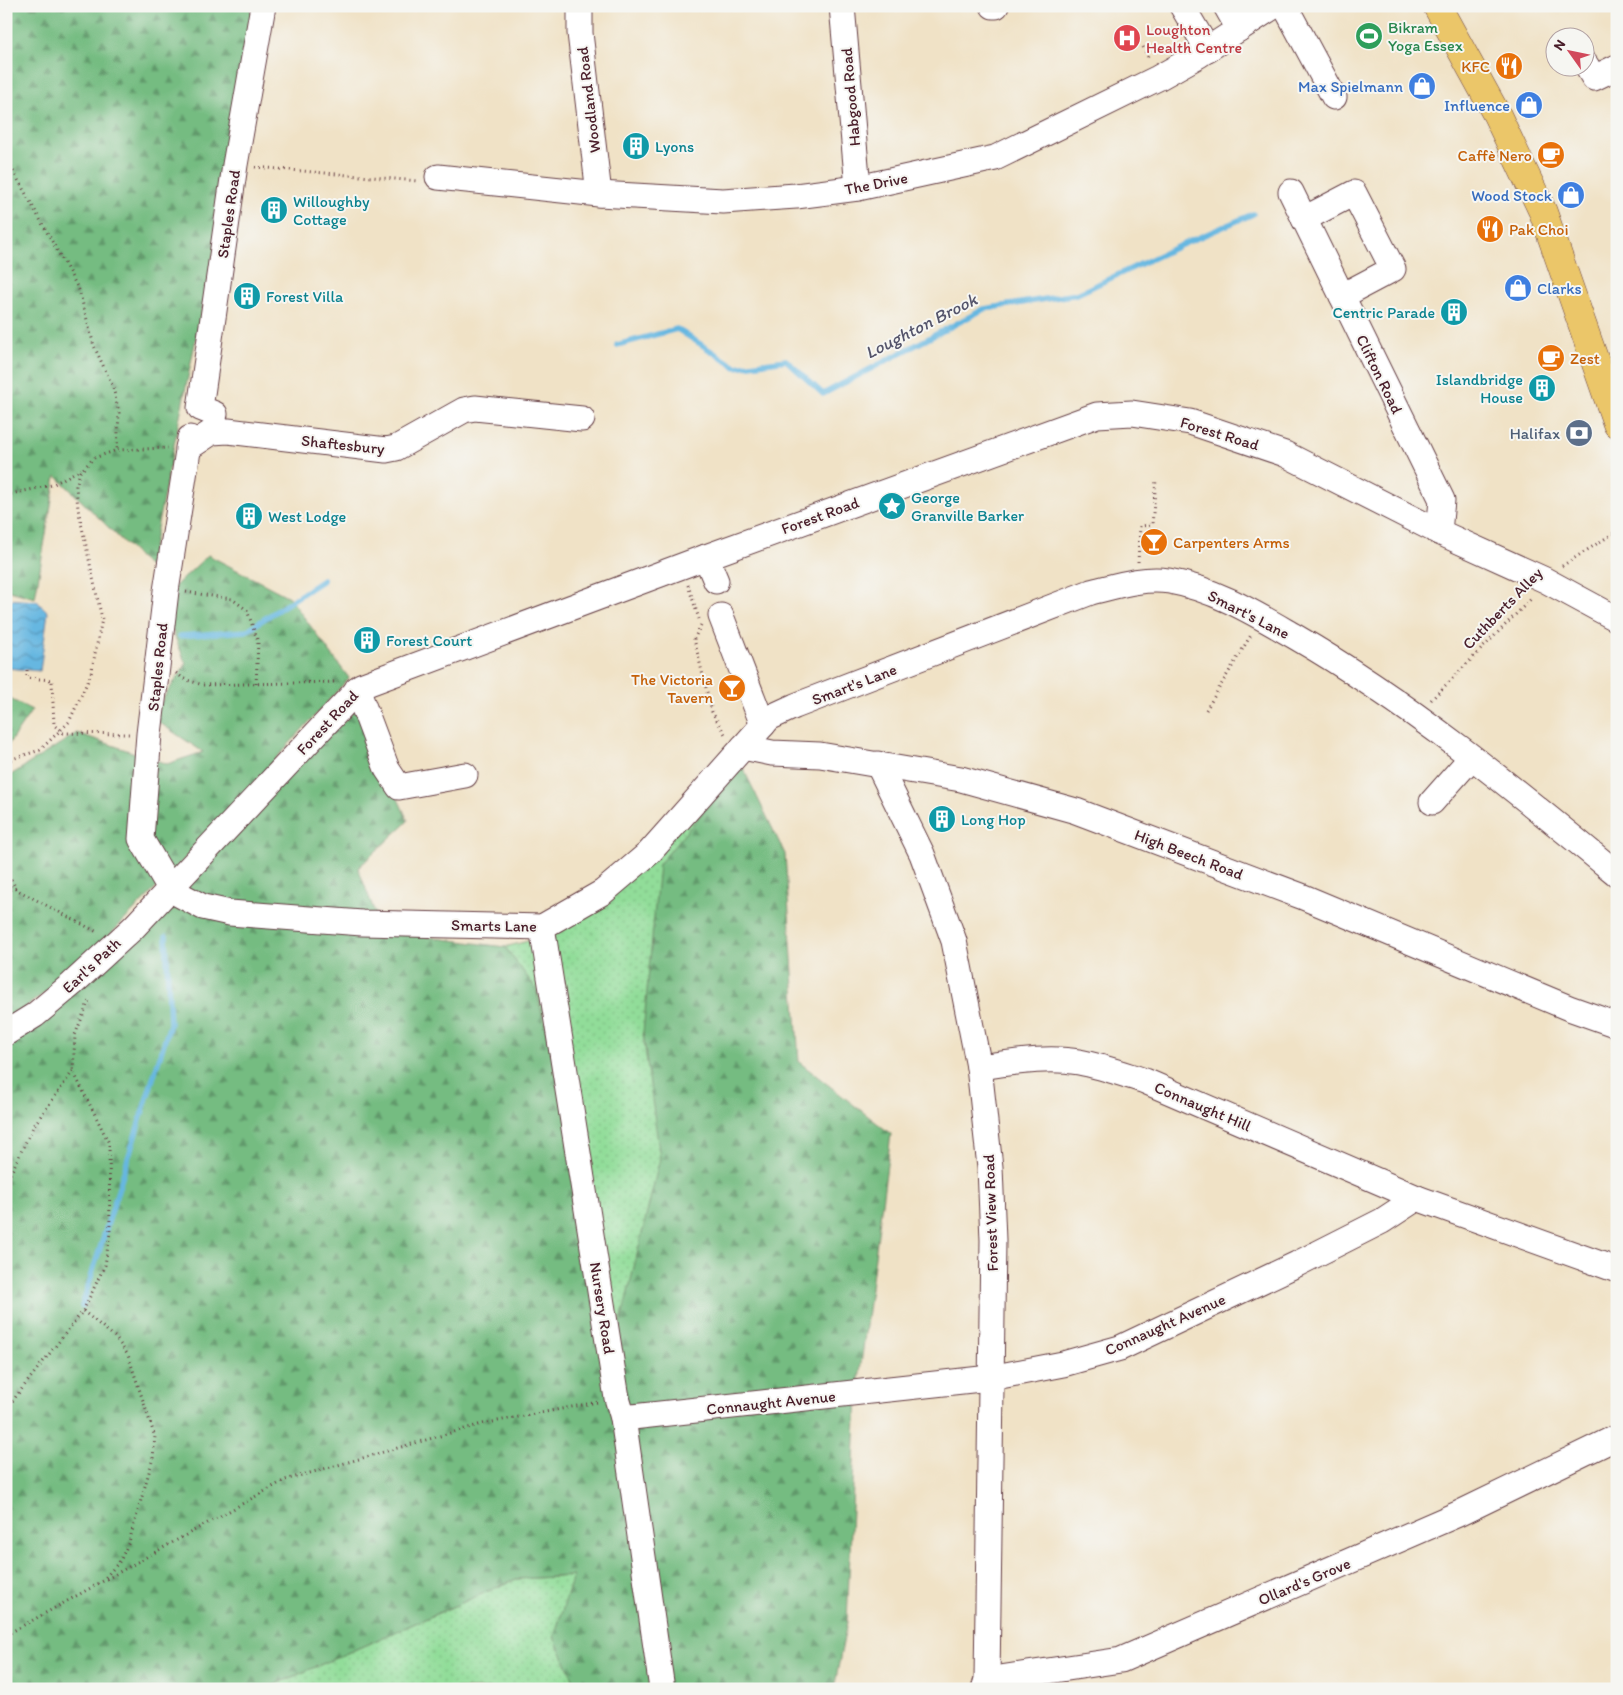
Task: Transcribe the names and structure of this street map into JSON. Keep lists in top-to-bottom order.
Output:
{
  "streets": {
    "street": [
      "Habgood Road",
      "Woodland Road",
      "The Drive",
      "Staples Road",
      "Clifton Road",
      "Forest Road",
      "Shaftesbury",
      "Smart's Lane",
      "High Beech Road",
      "Smarts Lane",
      "Earl's Path",
      "Connaught Hill",
      "Forest View Road",
      "Nursery Road",
      "Connaught Avenue",
      "Ollard's Grove"
    ],
    "path": ["Cuthberts Alley"]
  },
  "crossings": [
    ["Habgood Road", "The Drive"],
    ["Woodland Road", "The Drive"],
    ["Staples Road", "Forest Road"],
    ["Staples Road", "Shaftesbury"],
    ["Staples Road", "Smarts Lane"],
    ["Staples Road", "Earl's Path"],
    ["Clifton Road", "Forest Road"],
    ["Forest Road", "Cuthberts Alley"],
    ["Forest Road", "Smarts Lane"],
    ["Forest Road", "Earl's Path"],
    ["Cuthberts Alley", "Smart's Lane"],
    ["Smart's Lane", "Smarts Lane"],
    ["High Beech Road", "Smarts Lane"],
    ["High Beech Road", "Forest View Road"],
    ["Smarts Lane", "Earl's Path"],
    ["Smarts Lane", "Nursery Road"],
    ["Connaught Hill", "Forest View Road"],
    ["Connaught Hill", "Connaught Avenue"],
    ["Forest View Road", "Connaught Avenue"],
    ["Forest View Road", "Ollard's Grove"],
    ["Nursery Road", "Connaught Avenue"]
  ],
  "water": ["Loughton Brook"],
  "places": {
    "sports": ["Bikram Yoga Essex"],
    "hospital": ["Loughton Health Centre"],
    "restaurant": ["KFC", "Pak Choi"],
    "shop": [
      "Max Spielmann",
      "Influence",
      "Wood Stock",
      "Clarks"
    ],
    "building": [
      "Lyons",
      "Willoughby Cottage",
      "Forest Villa",
      "Centric Parade",
      "Islandbridge House",
      "West Lodge",
      "Forest Court",
      "Long Hop"
    ],
    "cafe": ["Caffè Nero", "Zest"],
    "bank": ["Halifax"],
    "place": ["George Granville Barker"],
    "bar": ["Carpenters Arms", "The Victoria Tavern"]
  },
  "north": "top left"
}
